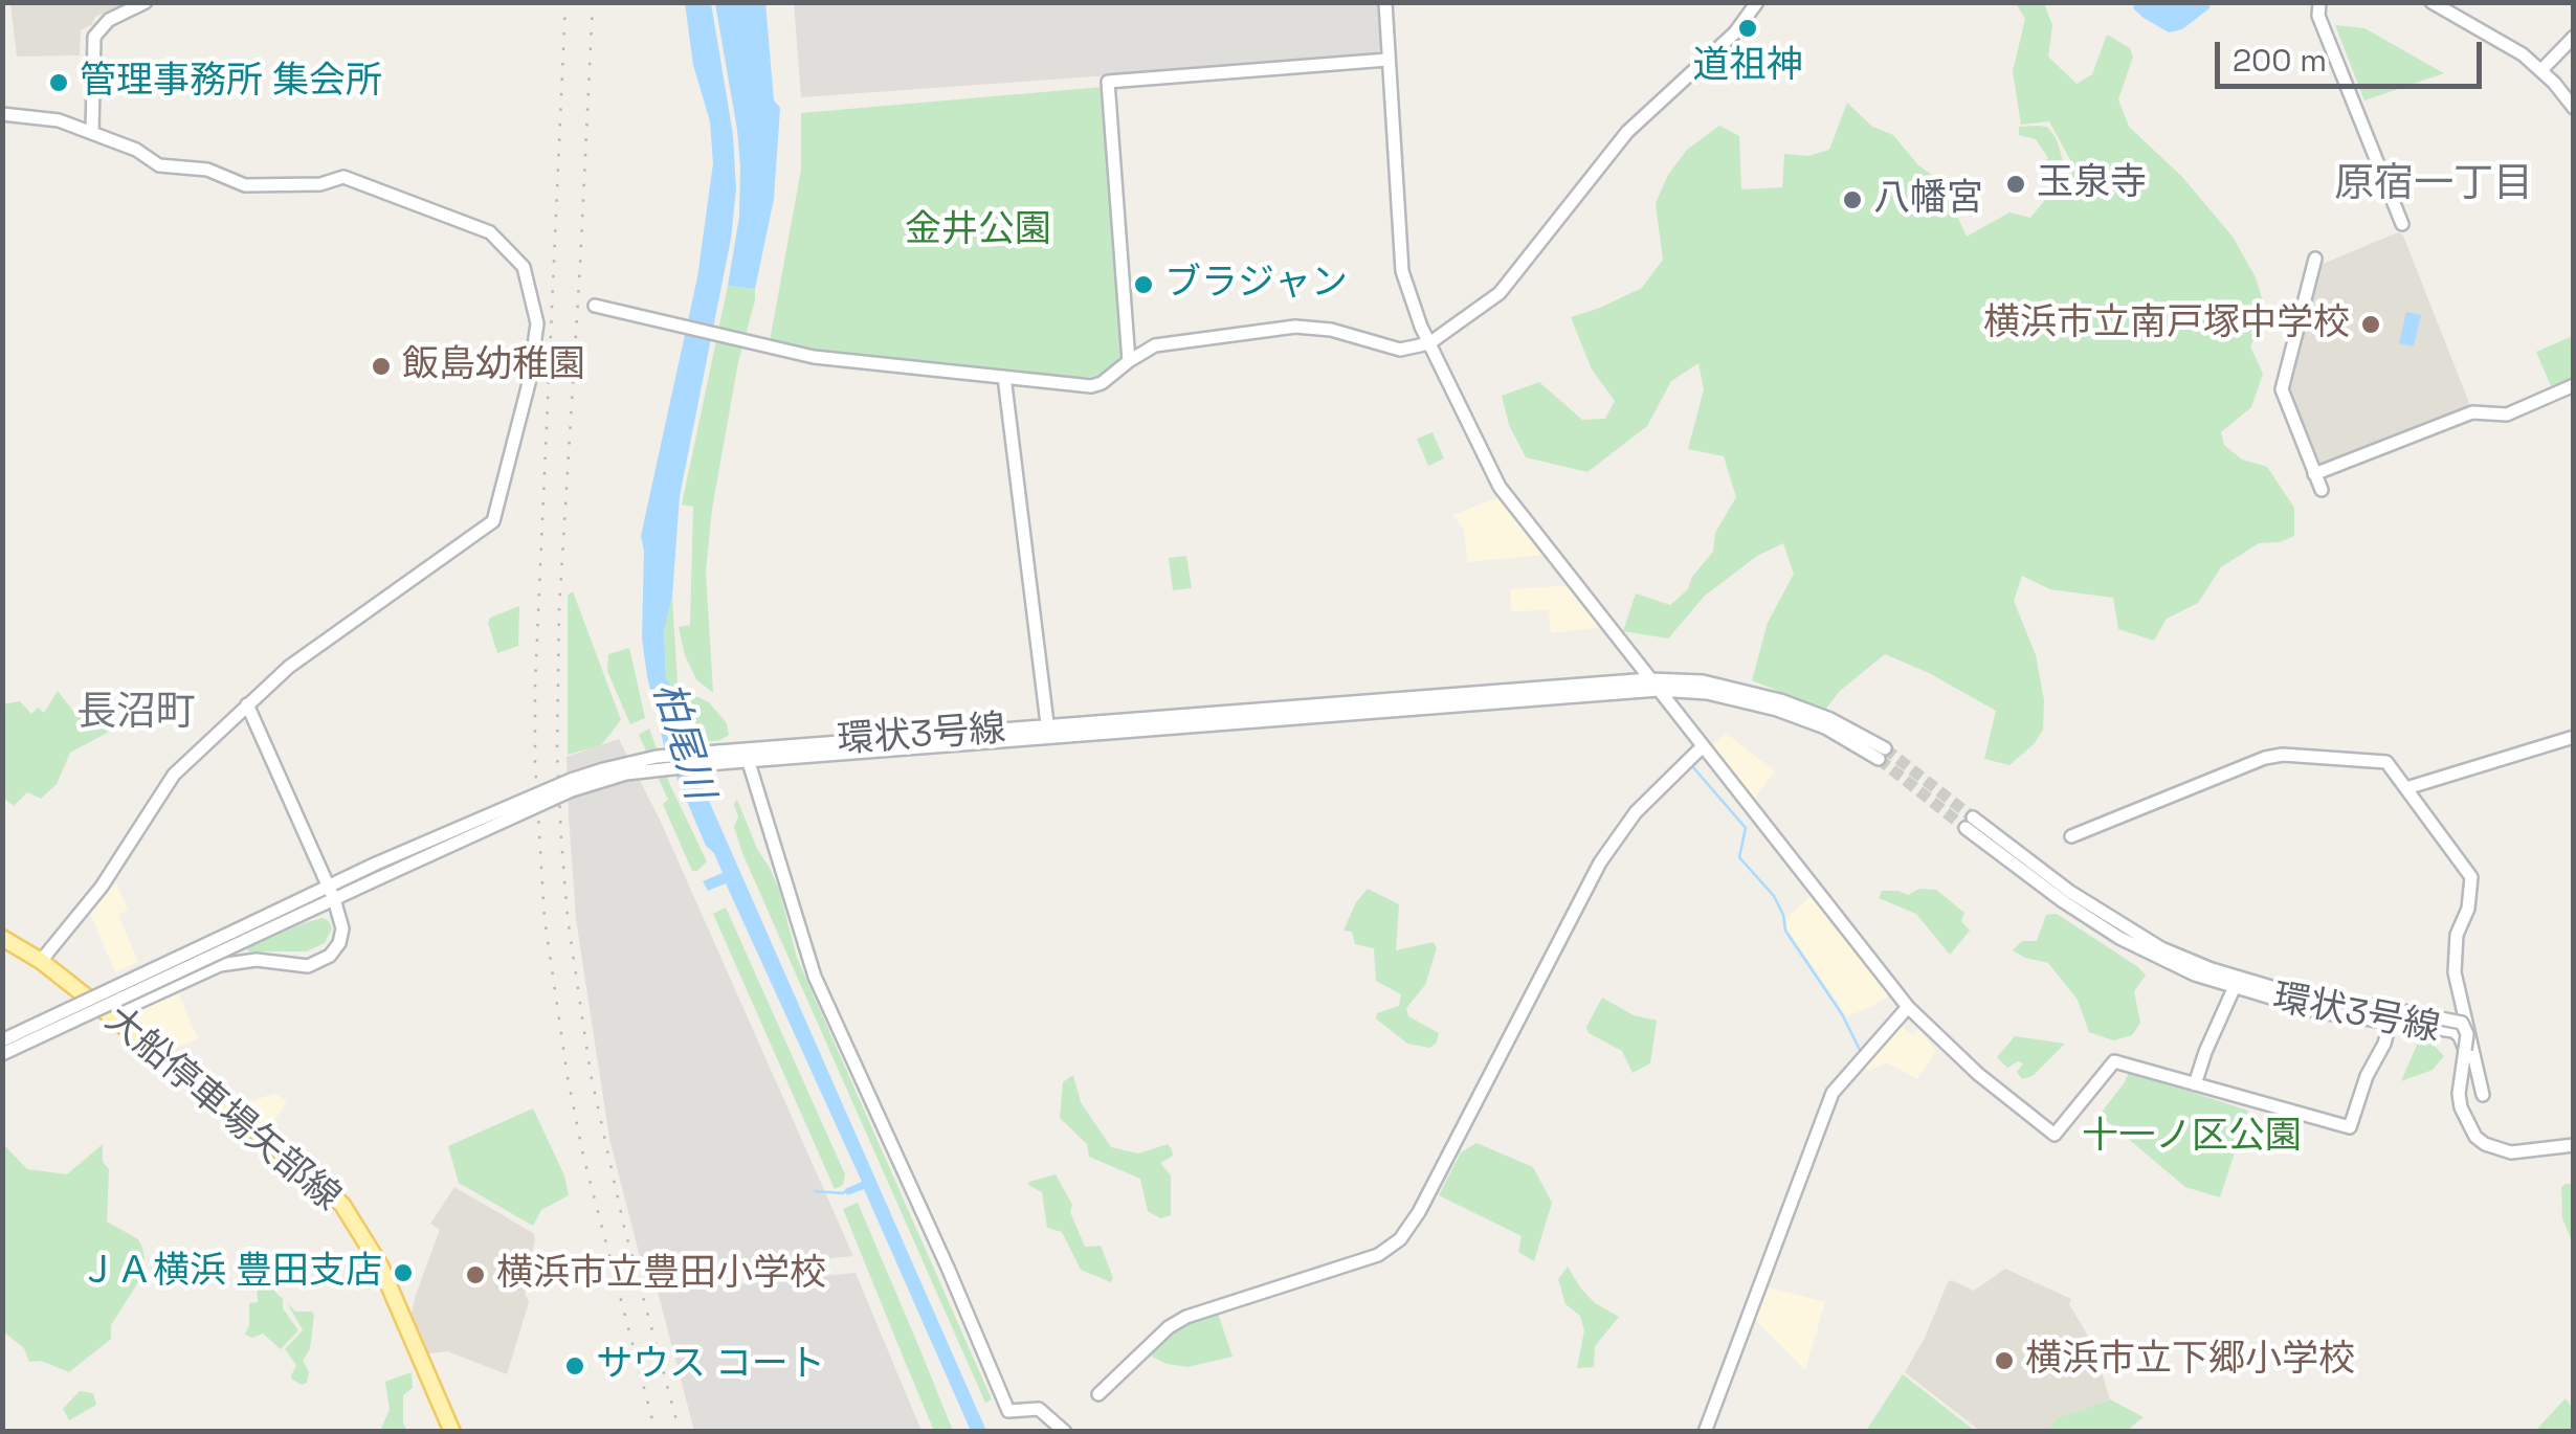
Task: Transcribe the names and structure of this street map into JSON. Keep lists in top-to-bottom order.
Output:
{
  "streets": {
    "main road": ["大船停車場矢部線"],
    "street": ["環状3号線"]
  },
  "districts": ["原宿一丁目", "長沼町"],
  "water": ["柏尾川"],
  "parks": ["金井公園", "十一ノ区公園"],
  "places": [
    "道祖神",
    "管理事務所 集会所",
    "玉泉寺",
    "八幡宮",
    "ブラジャン",
    "横浜市立南戸塚中学校",
    "飯島幼稚園",
    "ＪＡ横浜 豊田支店",
    "横浜市立豊田小学校",
    "横浜市立下郷小学校",
    "サウス コート"
  ],
  "scale_bar": "200 m"
}
